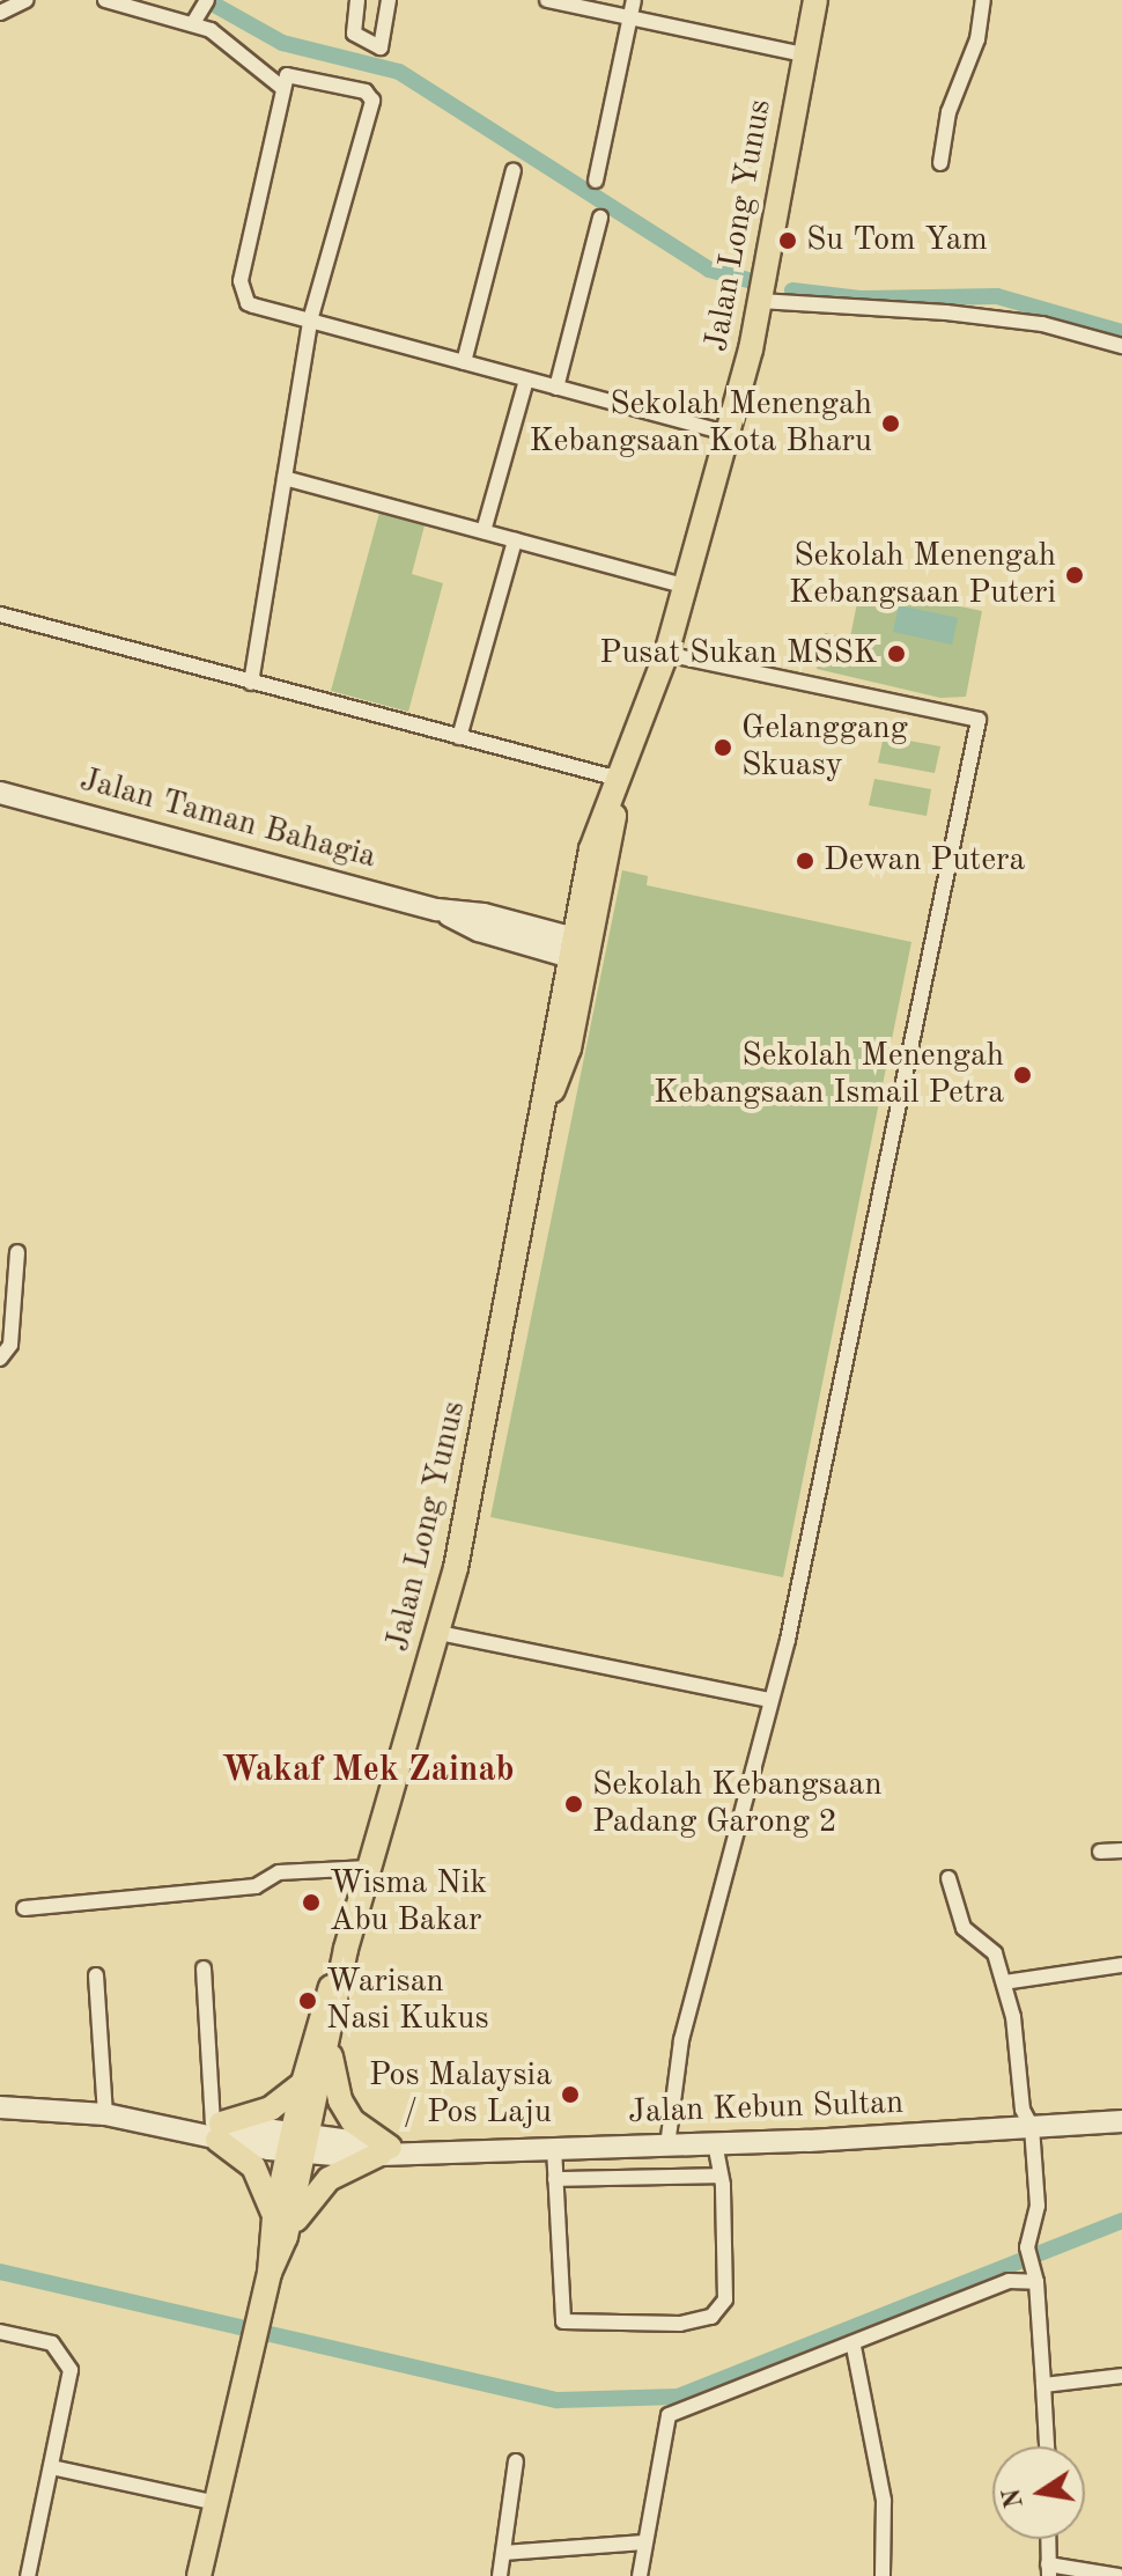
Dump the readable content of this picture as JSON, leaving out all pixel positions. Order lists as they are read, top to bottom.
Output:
{
  "streets": {
    "main road": ["Jalan Long Yunus", "Jalan Taman Bahagia", "Jalan Kebun Sultan"]
  },
  "crossings": [
    ["Jalan Long Yunus", "Jalan Taman Bahagia"],
    ["Jalan Long Yunus", "Jalan Kebun Sultan"]
  ],
  "districts": ["Wakaf Mek Zainab"],
  "places": [
    "Su Tom Yam",
    "Sekolah Menengah Kebangsaan Kota Bharu",
    "Sekolah Menengah Kebangsaan Puteri",
    "Pusat Sukan MSSK",
    "Gelanggang Skuasy",
    "Dewan Putera",
    "Sekolah Menengah Kebangsaan Ismail Petra",
    "Sekolah Kebangsaan Padang Garong 2",
    "Wisma Nik Abu Bakar",
    "Warisan Nasi Kukus",
    "Pos Malaysia / Pos Laju"
  ],
  "north": "left"
}
